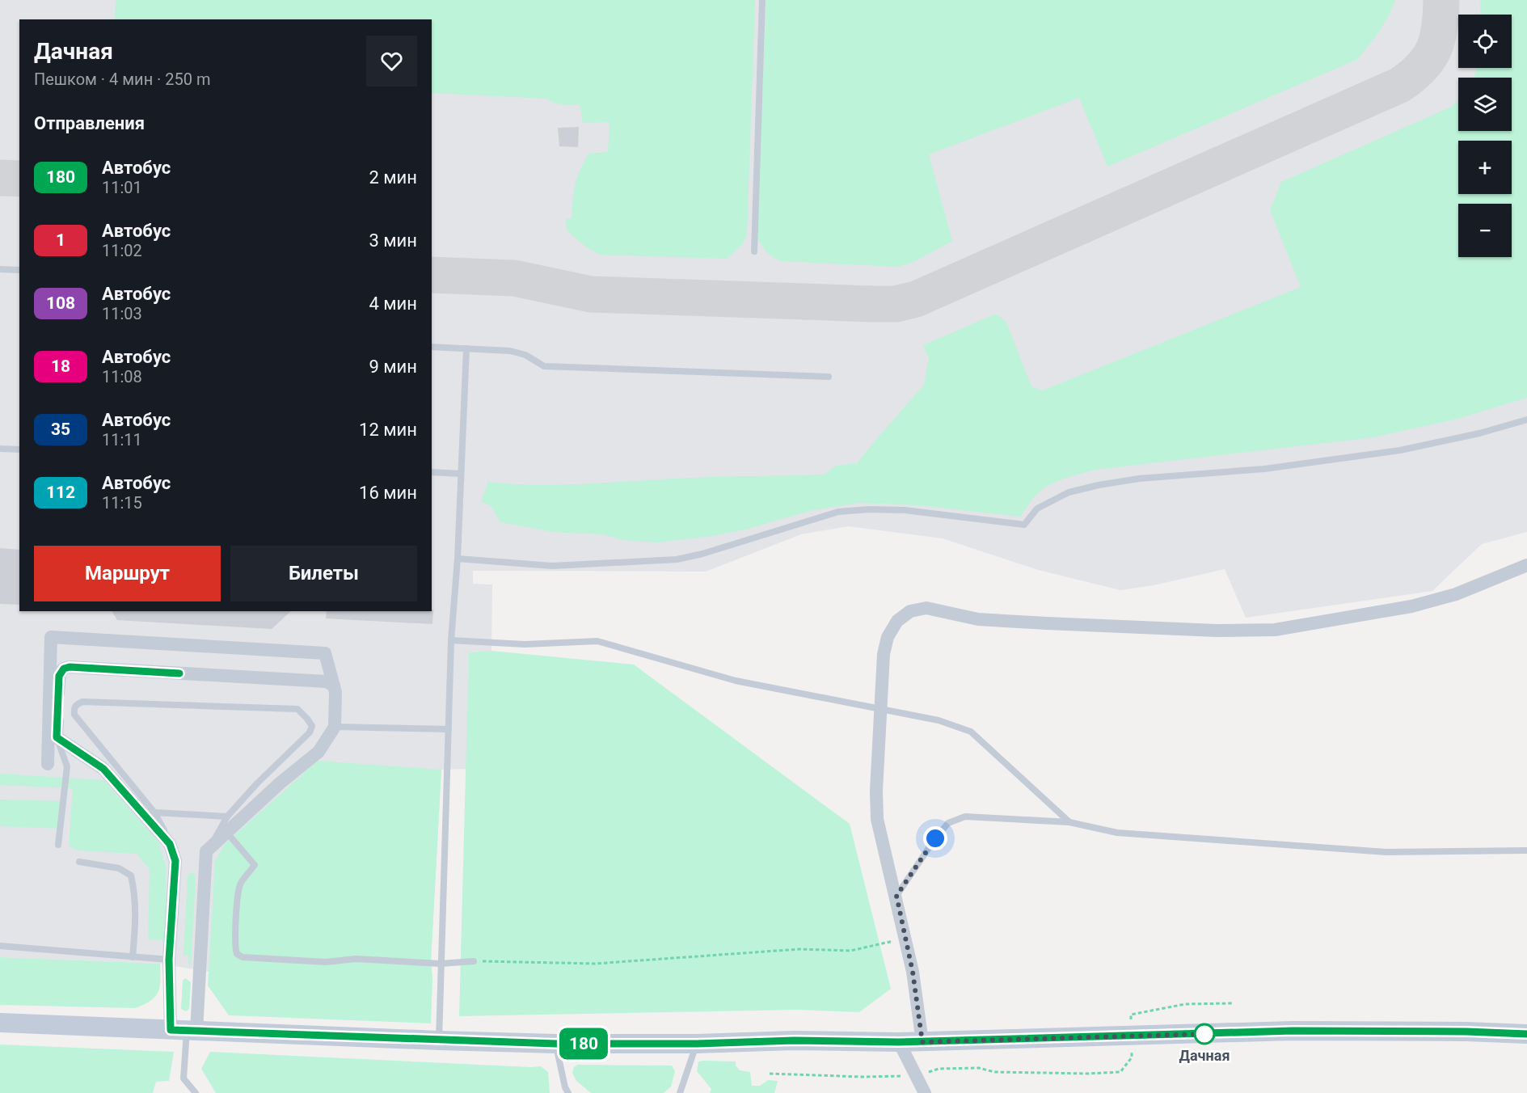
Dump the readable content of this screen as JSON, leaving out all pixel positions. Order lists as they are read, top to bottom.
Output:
{
  "places": ["Дачная"],
  "lines": ["bus line 180"],
  "page": {
    "on_map": "180",
    "map_buttons": ["+", "−"],
    "heading": [
      ["Дачная", "Пешком · 4 мин · 250 m"],
      "Отправления"
    ],
    "list": [
      {
        "mark": "180",
        "name": "Автобус",
        "note": "11:01",
        "value": "2 мин"
      },
      {
        "mark": "1",
        "name": "Автобус",
        "note": "11:02",
        "value": "3 мин"
      },
      {
        "mark": "108",
        "name": "Автобус",
        "note": "11:03",
        "value": "4 мин"
      },
      {
        "mark": "18",
        "name": "Автобус",
        "note": "11:08",
        "value": "9 мин"
      },
      {
        "mark": "35",
        "name": "Автобус",
        "note": "11:11",
        "value": "12 мин"
      },
      {
        "mark": "112",
        "name": "Автобус",
        "note": "11:15",
        "value": "16 мин"
      }
    ],
    "buttons": ["Маршрут", "Билеты"]
  }
}
